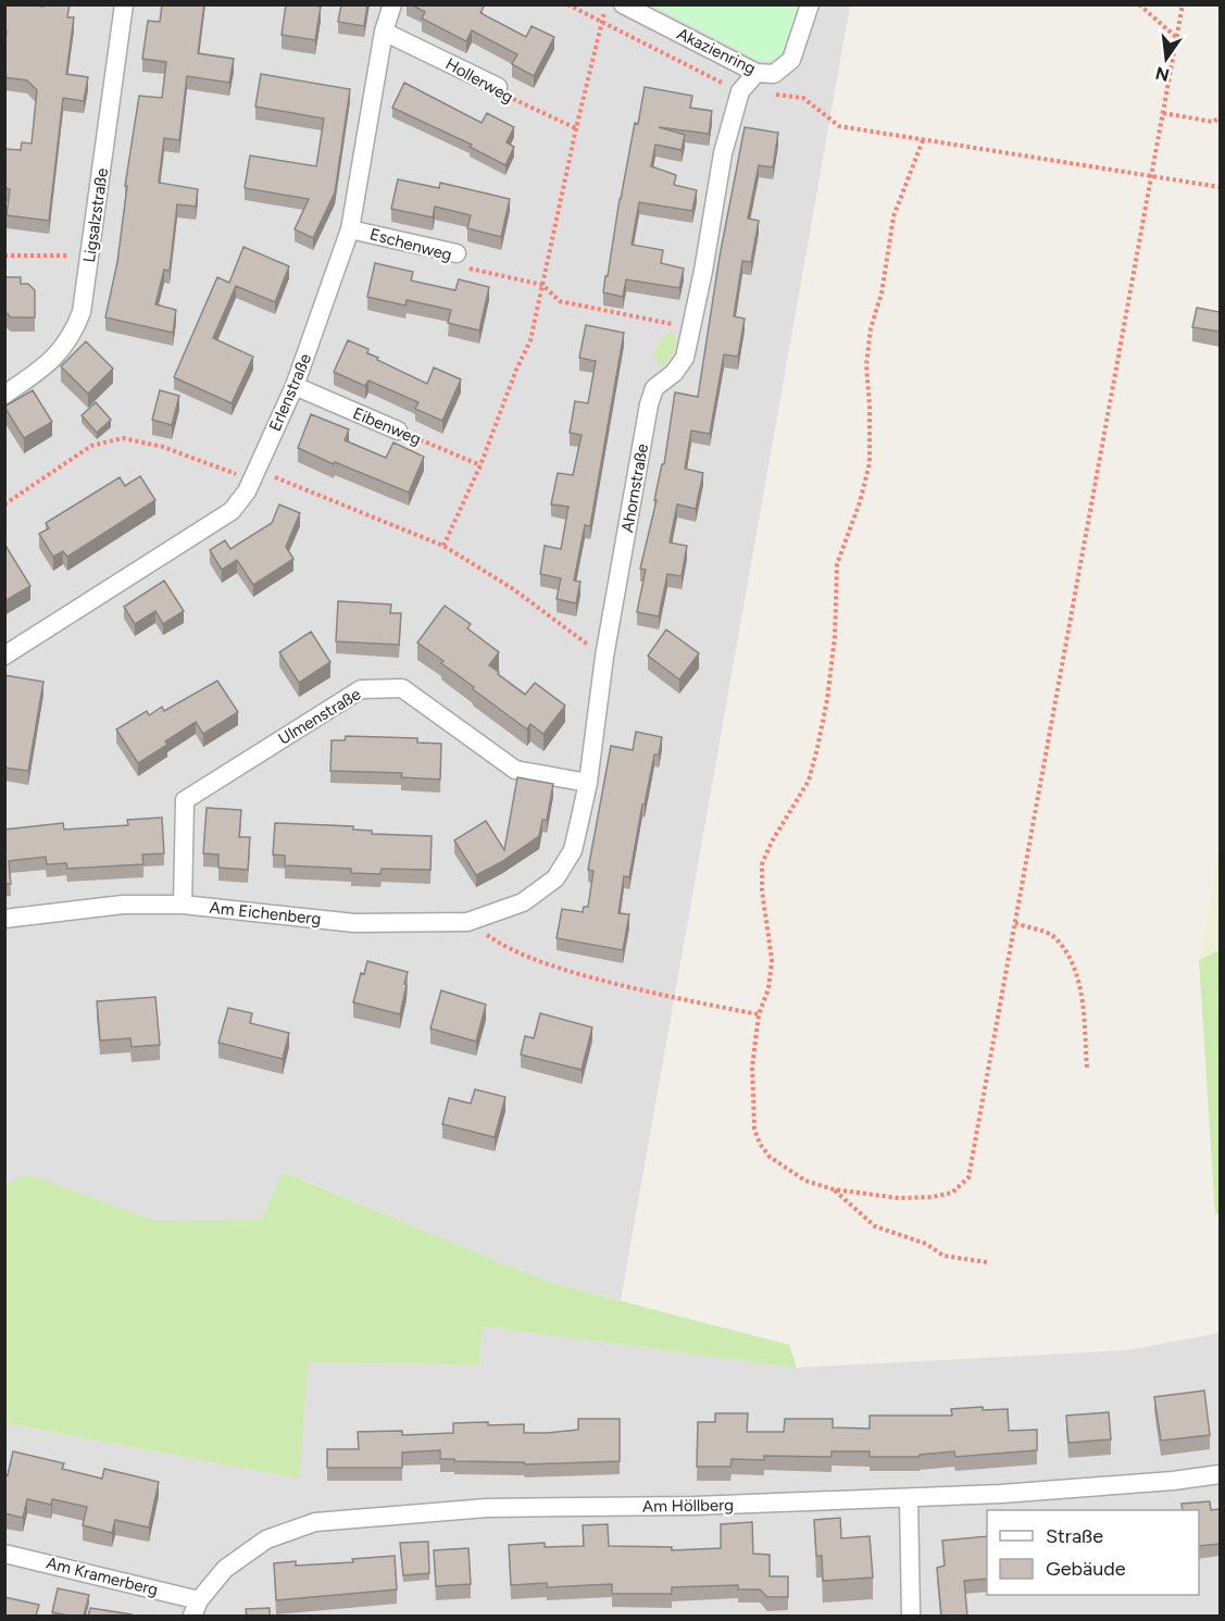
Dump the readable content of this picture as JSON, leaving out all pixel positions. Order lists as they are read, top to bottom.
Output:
{
  "streets": {
    "street": [
      "Akazienring",
      "Hollerweg",
      "Ligsalzstraße",
      "Eschenweg",
      "Erlenstraße",
      "Eibenweg",
      "Ahornstraße",
      "Ulmenstraße",
      "Am Eichenberg",
      "Am Höllberg",
      "Am Kramerberg"
    ]
  },
  "crossings": [
    ["Akazienring", "Ahornstraße"],
    ["Hollerweg", "Erlenstraße"],
    ["Eschenweg", "Erlenstraße"],
    ["Erlenstraße", "Eibenweg"],
    ["Ahornstraße", "Ulmenstraße"],
    ["Ahornstraße", "Am Eichenberg"],
    ["Ulmenstraße", "Am Eichenberg"],
    ["Am Höllberg", "Am Kramerberg"]
  ],
  "legend": ["Straße", "Gebäude"],
  "north": "bottom"
}
